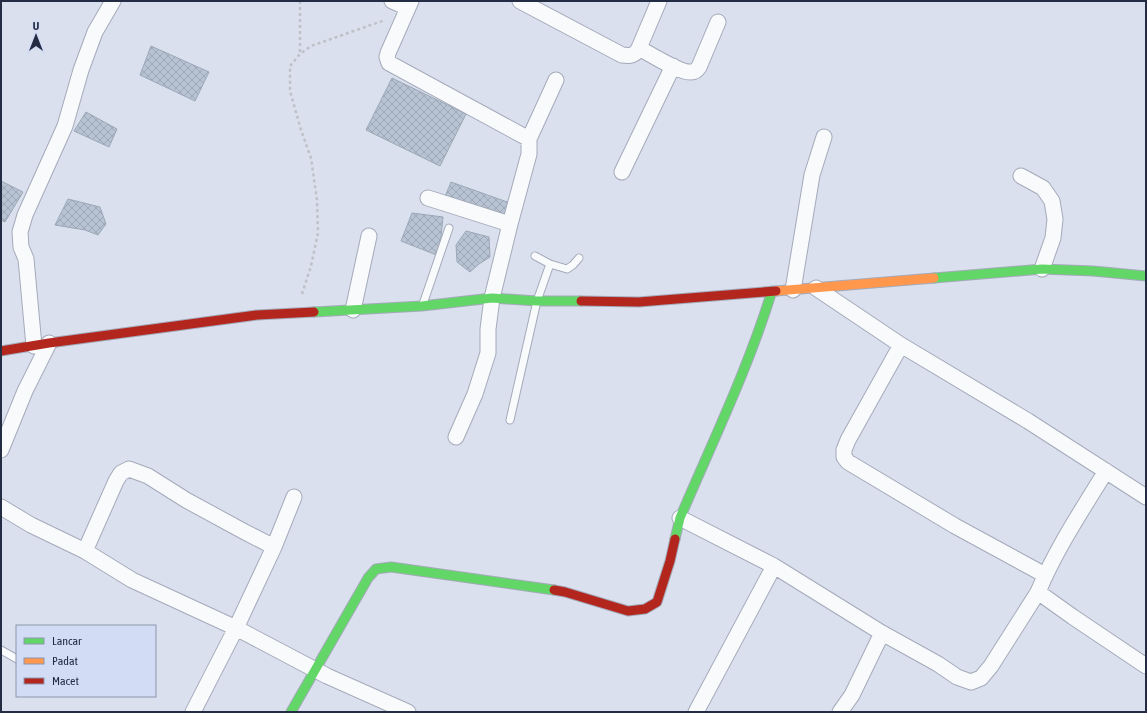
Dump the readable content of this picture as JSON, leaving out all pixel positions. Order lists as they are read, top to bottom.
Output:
{
  "legend": ["Lancar", "Padat", "Macet"],
  "north": "top"
}
